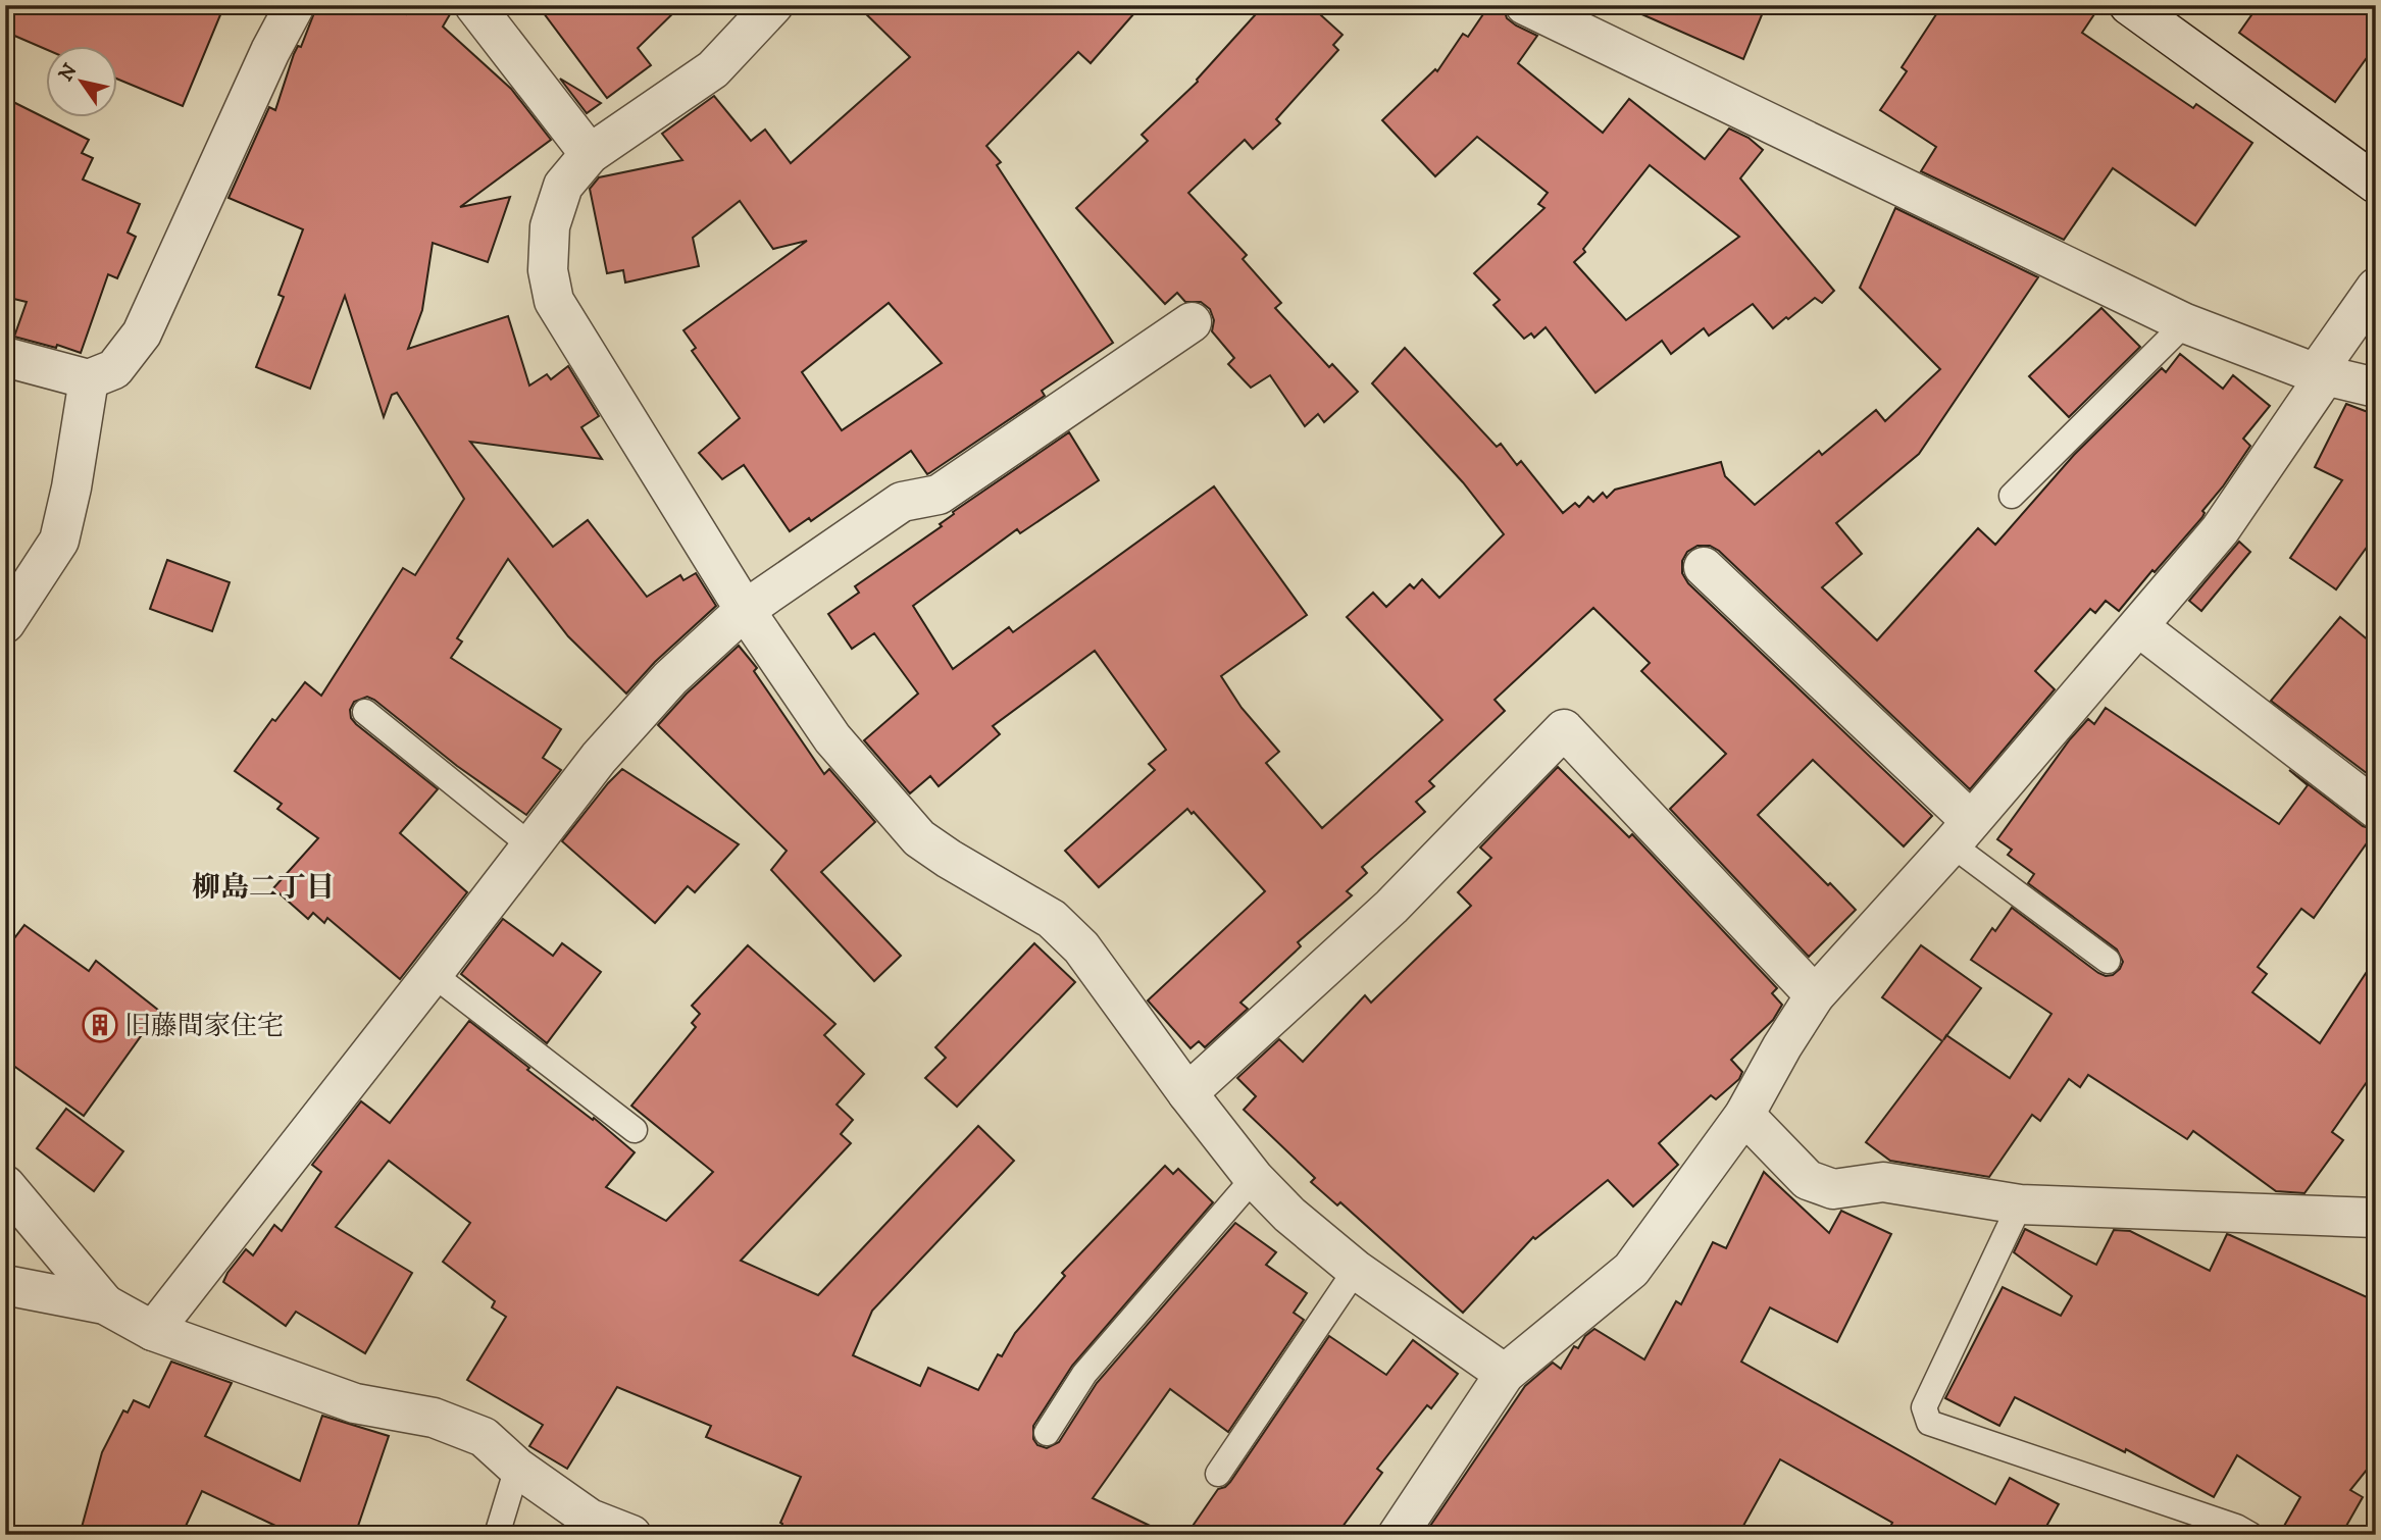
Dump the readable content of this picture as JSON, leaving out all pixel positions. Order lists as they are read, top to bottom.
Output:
{
  "districts": ["柳島二丁目"],
  "places": {
    "building": ["旧藤間家住宅"]
  },
  "north": "top left"
}
